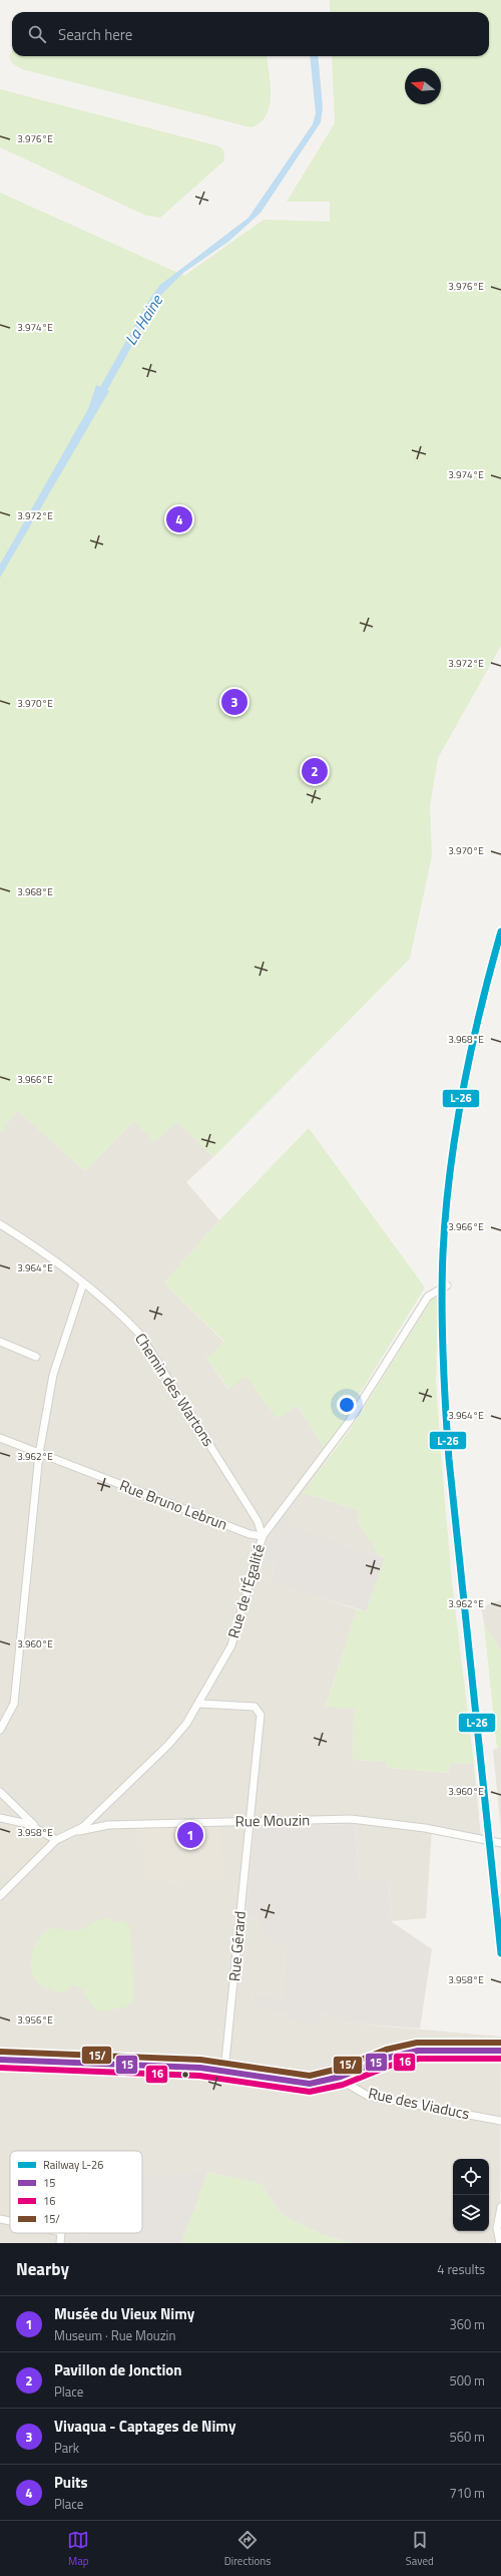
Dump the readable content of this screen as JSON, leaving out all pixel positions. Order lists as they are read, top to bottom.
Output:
{
  "streets": {
    "main road": ["Rue des Viaducs"],
    "street": [
      "Chemin des Wartons",
      "Rue Bruno Lebrun",
      "Rue de l'Égalité",
      "Rue Mouzin",
      "Rue Gérard"
    ]
  },
  "crossings": [
    ["Chemin des Wartons", "Rue Bruno Lebrun"],
    ["Chemin des Wartons", "Rue de l'Égalité"],
    ["Rue Bruno Lebrun", "Rue de l'Égalité"],
    ["Rue de l'Égalité", "Rue Mouzin"],
    ["Rue de l'Égalité", "Rue Gérard"],
    ["Rue Mouzin", "Rue Gérard"],
    ["Rue Gérard", "Rue des Viaducs"]
  ],
  "water": ["La Haine"],
  "lines": [
    "rail line L-26",
    "transit line 15/",
    "transit line 15",
    "transit line 16"
  ],
  "legend": [
    "Railway L-26",
    "15",
    "16",
    "15/"
  ],
  "north": "left",
  "page": {
    "search": "Search here",
    "pins": [
      "4",
      "3",
      "2",
      "1"
    ],
    "heading": ["Nearby", "4 results"],
    "list": [
      {
        "mark": "1",
        "name": "Musée du Vieux Nimy",
        "note": "Museum · Rue Mouzin",
        "value": "360 m"
      },
      {
        "mark": "2",
        "name": "Pavillon de Jonction",
        "note": "Place",
        "value": "500 m"
      },
      {
        "mark": "3",
        "name": "Vivaqua - Captages de Nimy",
        "note": "Park",
        "value": "560 m"
      },
      {
        "mark": "4",
        "name": "Puits",
        "note": "Place",
        "value": "710 m"
      }
    ],
    "nav": ["Map", "Directions", "Saved"]
  },
  "coordinates": [
    "3.976°E",
    "3.974°E",
    "3.972°E",
    "3.970°E",
    "3.968°E",
    "3.966°E",
    "3.964°E",
    "3.962°E",
    "3.960°E",
    "3.958°E",
    "3.956°E"
  ]
}
